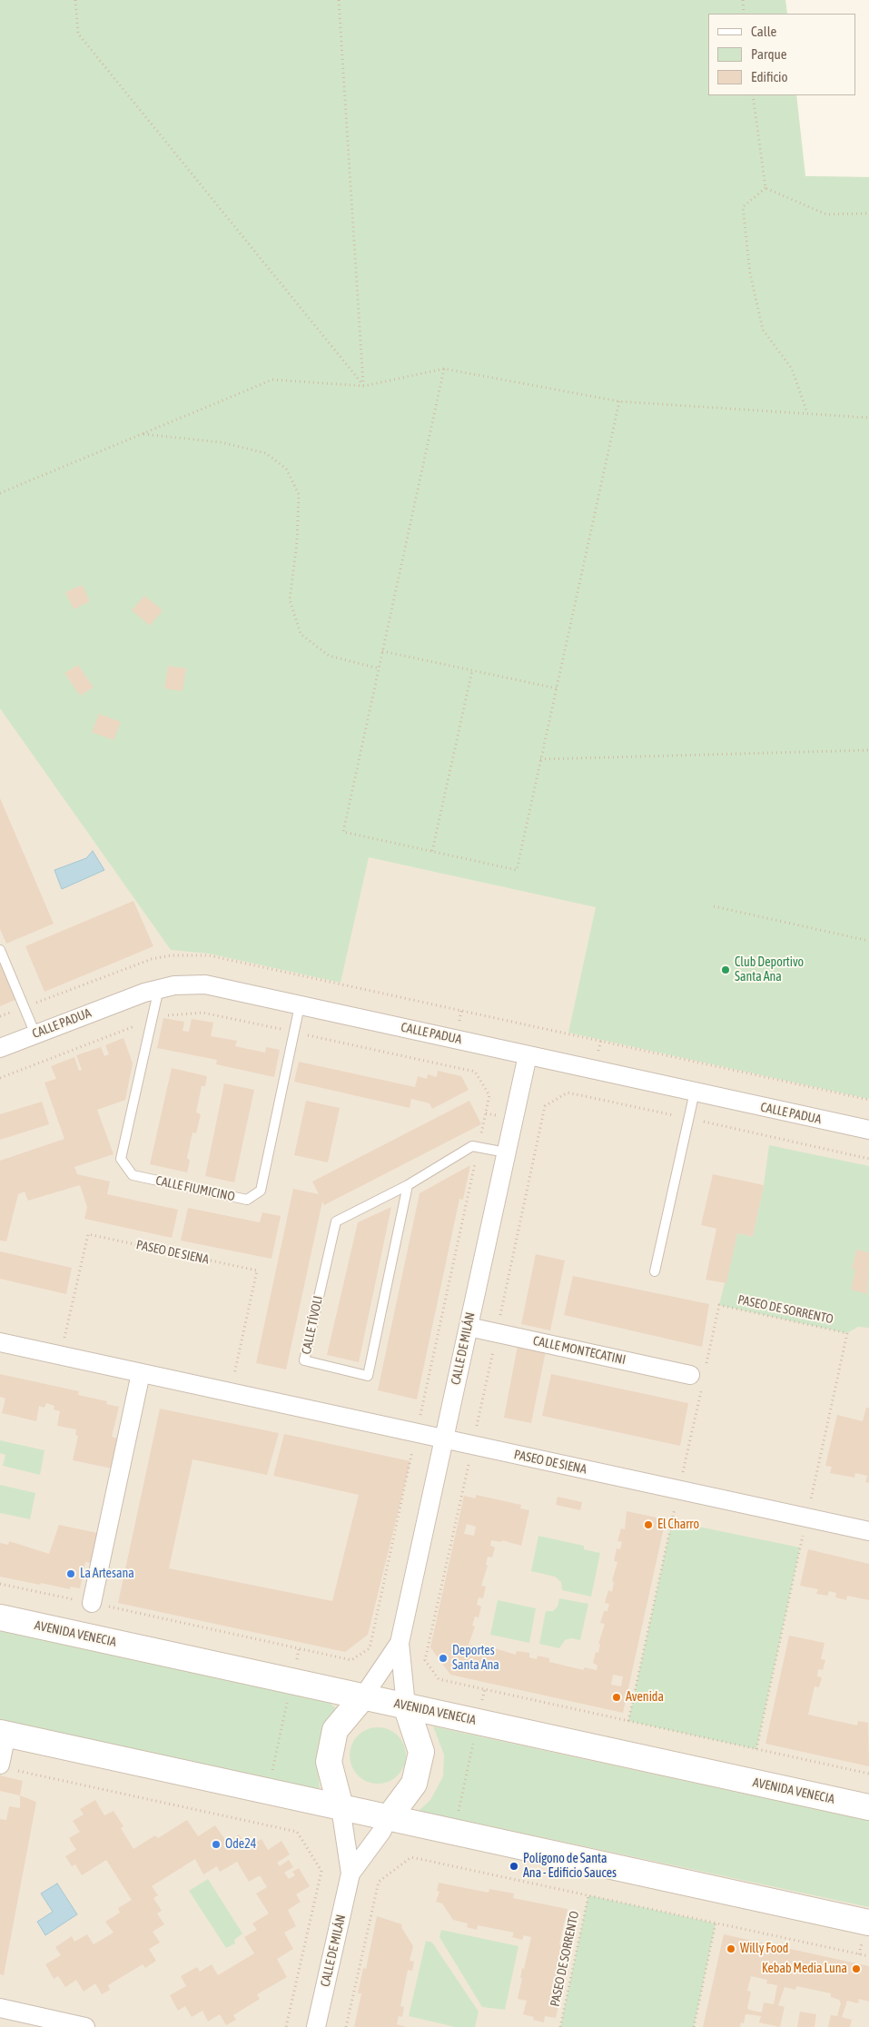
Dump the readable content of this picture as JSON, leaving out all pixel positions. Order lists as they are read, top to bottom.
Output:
{
  "streets": {
    "street": [
      "CALLE PADUA",
      "PASEO DE SIENA",
      "CALLE DE MILÁN",
      "CALLE MONTECATINI",
      "AVENIDA VENECIA"
    ],
    "lane": ["CALLE FIUMICINO", "CALLE TÍVOLI"],
    "path": ["PASEO DE SORRENTO"]
  },
  "crossings": [
    ["CALLE PADUA", "CALLE FIUMICINO"],
    ["CALLE PADUA", "CALLE DE MILÁN"],
    ["PASEO DE SIENA", "PASEO DE SORRENTO"],
    ["PASEO DE SIENA", "CALLE DE MILÁN"],
    ["CALLE DE MILÁN", "CALLE MONTECATINI"],
    ["CALLE DE MILÁN", "AVENIDA VENECIA"]
  ],
  "places": [
    "Club Deportivo Santa Ana",
    "El Charro",
    "La Artesana",
    "Deportes Santa Ana",
    "Avenida",
    "Ode24",
    "Polígono de Santa Ana - Edificio Sauces",
    "Willy Food",
    "Kebab Media Luna"
  ],
  "legend": ["Calle", "Parque", "Edificio"]
}
